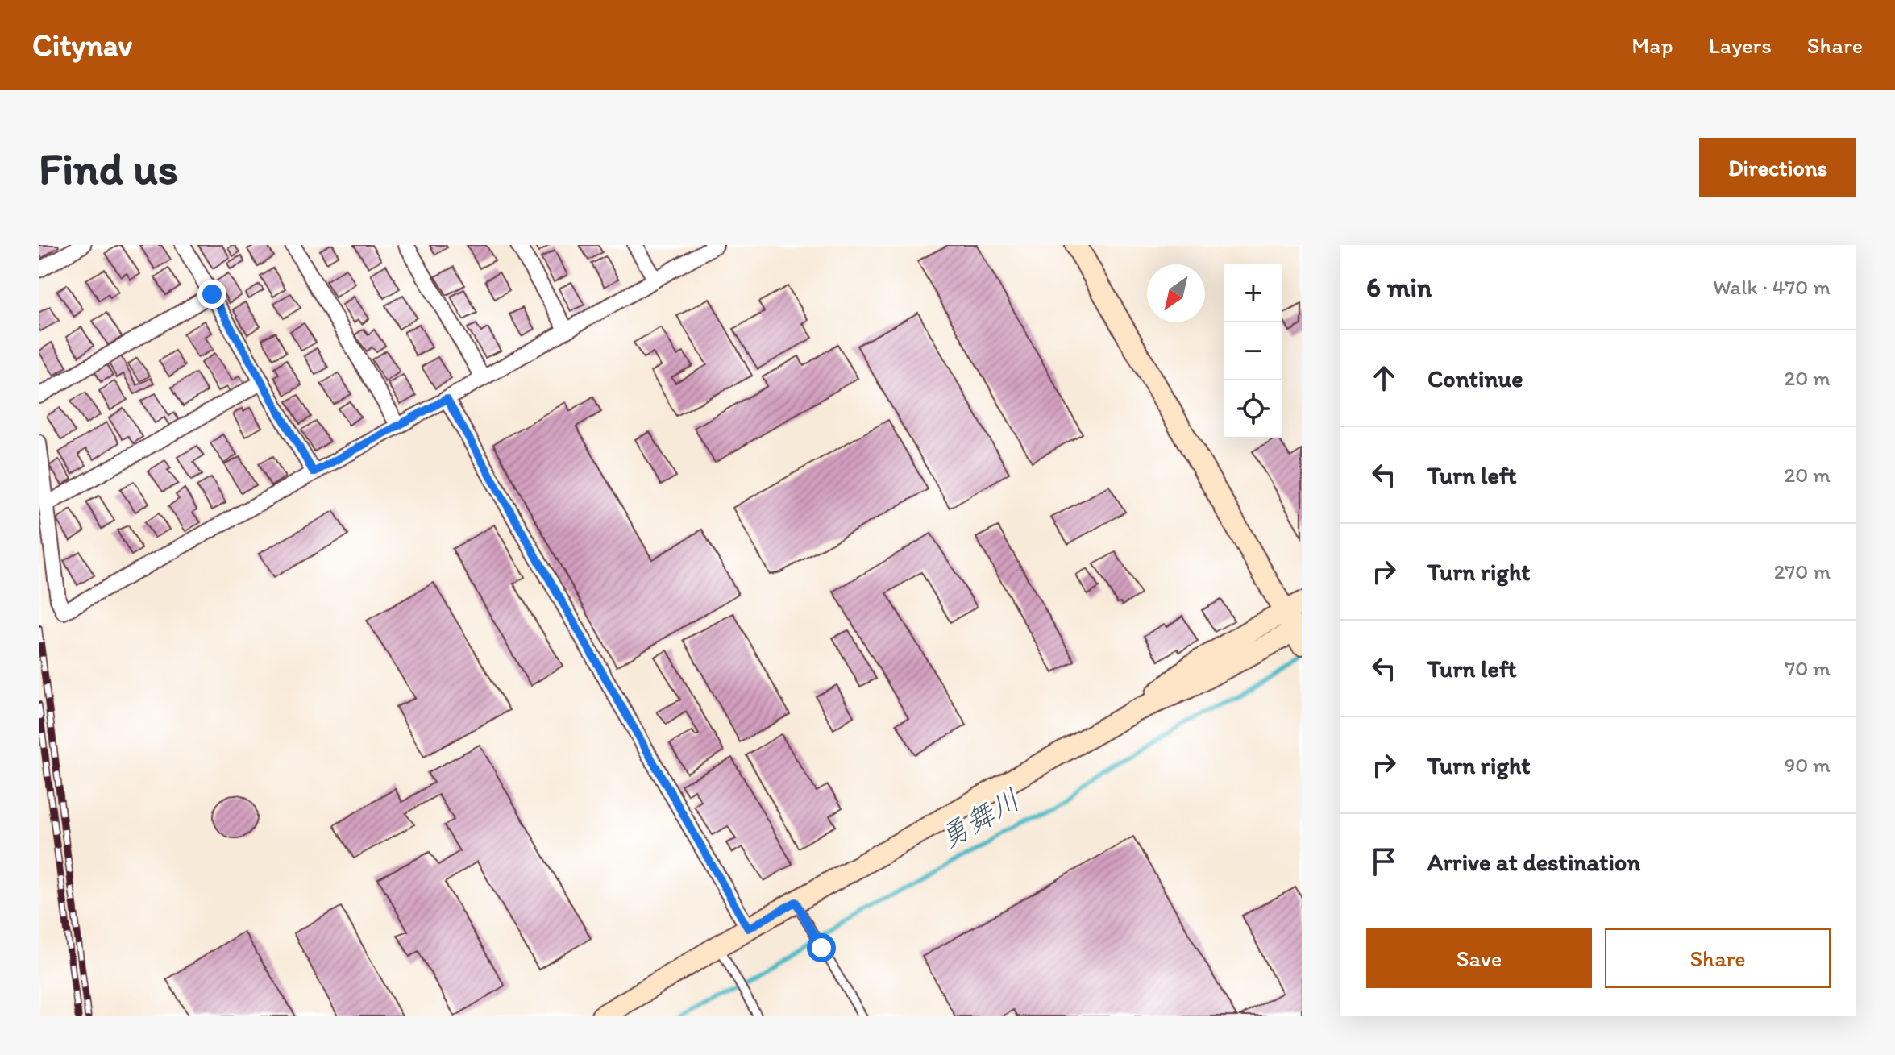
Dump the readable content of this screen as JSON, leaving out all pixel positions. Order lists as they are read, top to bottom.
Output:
{
  "water": ["勇舞川"],
  "north": "bottom left",
  "page": {
    "header": "Citynav",
    "nav": ["Map", "Layers", "Share"],
    "buttons": [
      "Directions",
      ["Save", "Share"]
    ],
    "title": "Find us",
    "heading": ["6 min", "Walk · 470 m"],
    "map_buttons": ["+", "−"],
    "list": [
      ["Continue", "20 m"],
      ["Turn left", "20 m"],
      ["Turn right", "270 m"],
      ["Turn left", "70 m"],
      ["Turn right", "90 m"],
      "Arrive at destination"
    ]
  }
}
